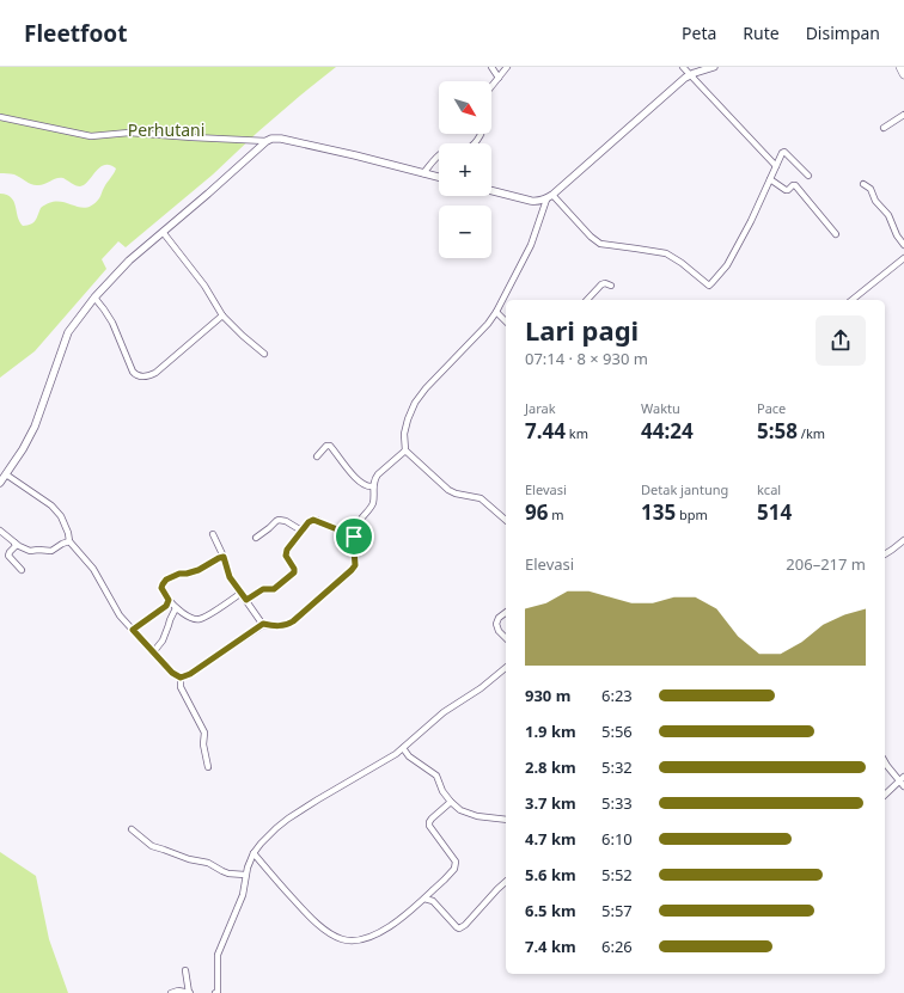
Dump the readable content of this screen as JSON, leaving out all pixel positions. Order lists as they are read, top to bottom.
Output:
{
  "parks": ["Perhutani"],
  "north": "bottom right",
  "page": {
    "header": "Fleetfoot",
    "nav": ["Peta", "Rute", "Disimpan"],
    "map_buttons": ["+", "−"],
    "heading": ["Lari pagi", "07:14 · 8 × 930 m"],
    "stats": [
      ["Jarak", "7.44 km"],
      ["Waktu", "44:24"],
      ["Pace", "5:58 /km"],
      ["Elevasi", "96 m"],
      ["Detak jantung", "135 bpm"],
      ["kcal", "514"]
    ],
    "chart": ["Elevasi", "206–217 m"],
    "list": [
      {
        "name": "930 m",
        "note": "6:23"
      },
      {
        "name": "1.9 km",
        "note": "5:56"
      },
      {
        "name": "2.8 km",
        "note": "5:32"
      },
      {
        "name": "3.7 km",
        "note": "5:33"
      },
      {
        "name": "4.7 km",
        "note": "6:10"
      },
      {
        "name": "5.6 km",
        "note": "5:52"
      },
      {
        "name": "6.5 km",
        "note": "5:57"
      },
      {
        "name": "7.4 km",
        "note": "6:26"
      }
    ]
  }
}
